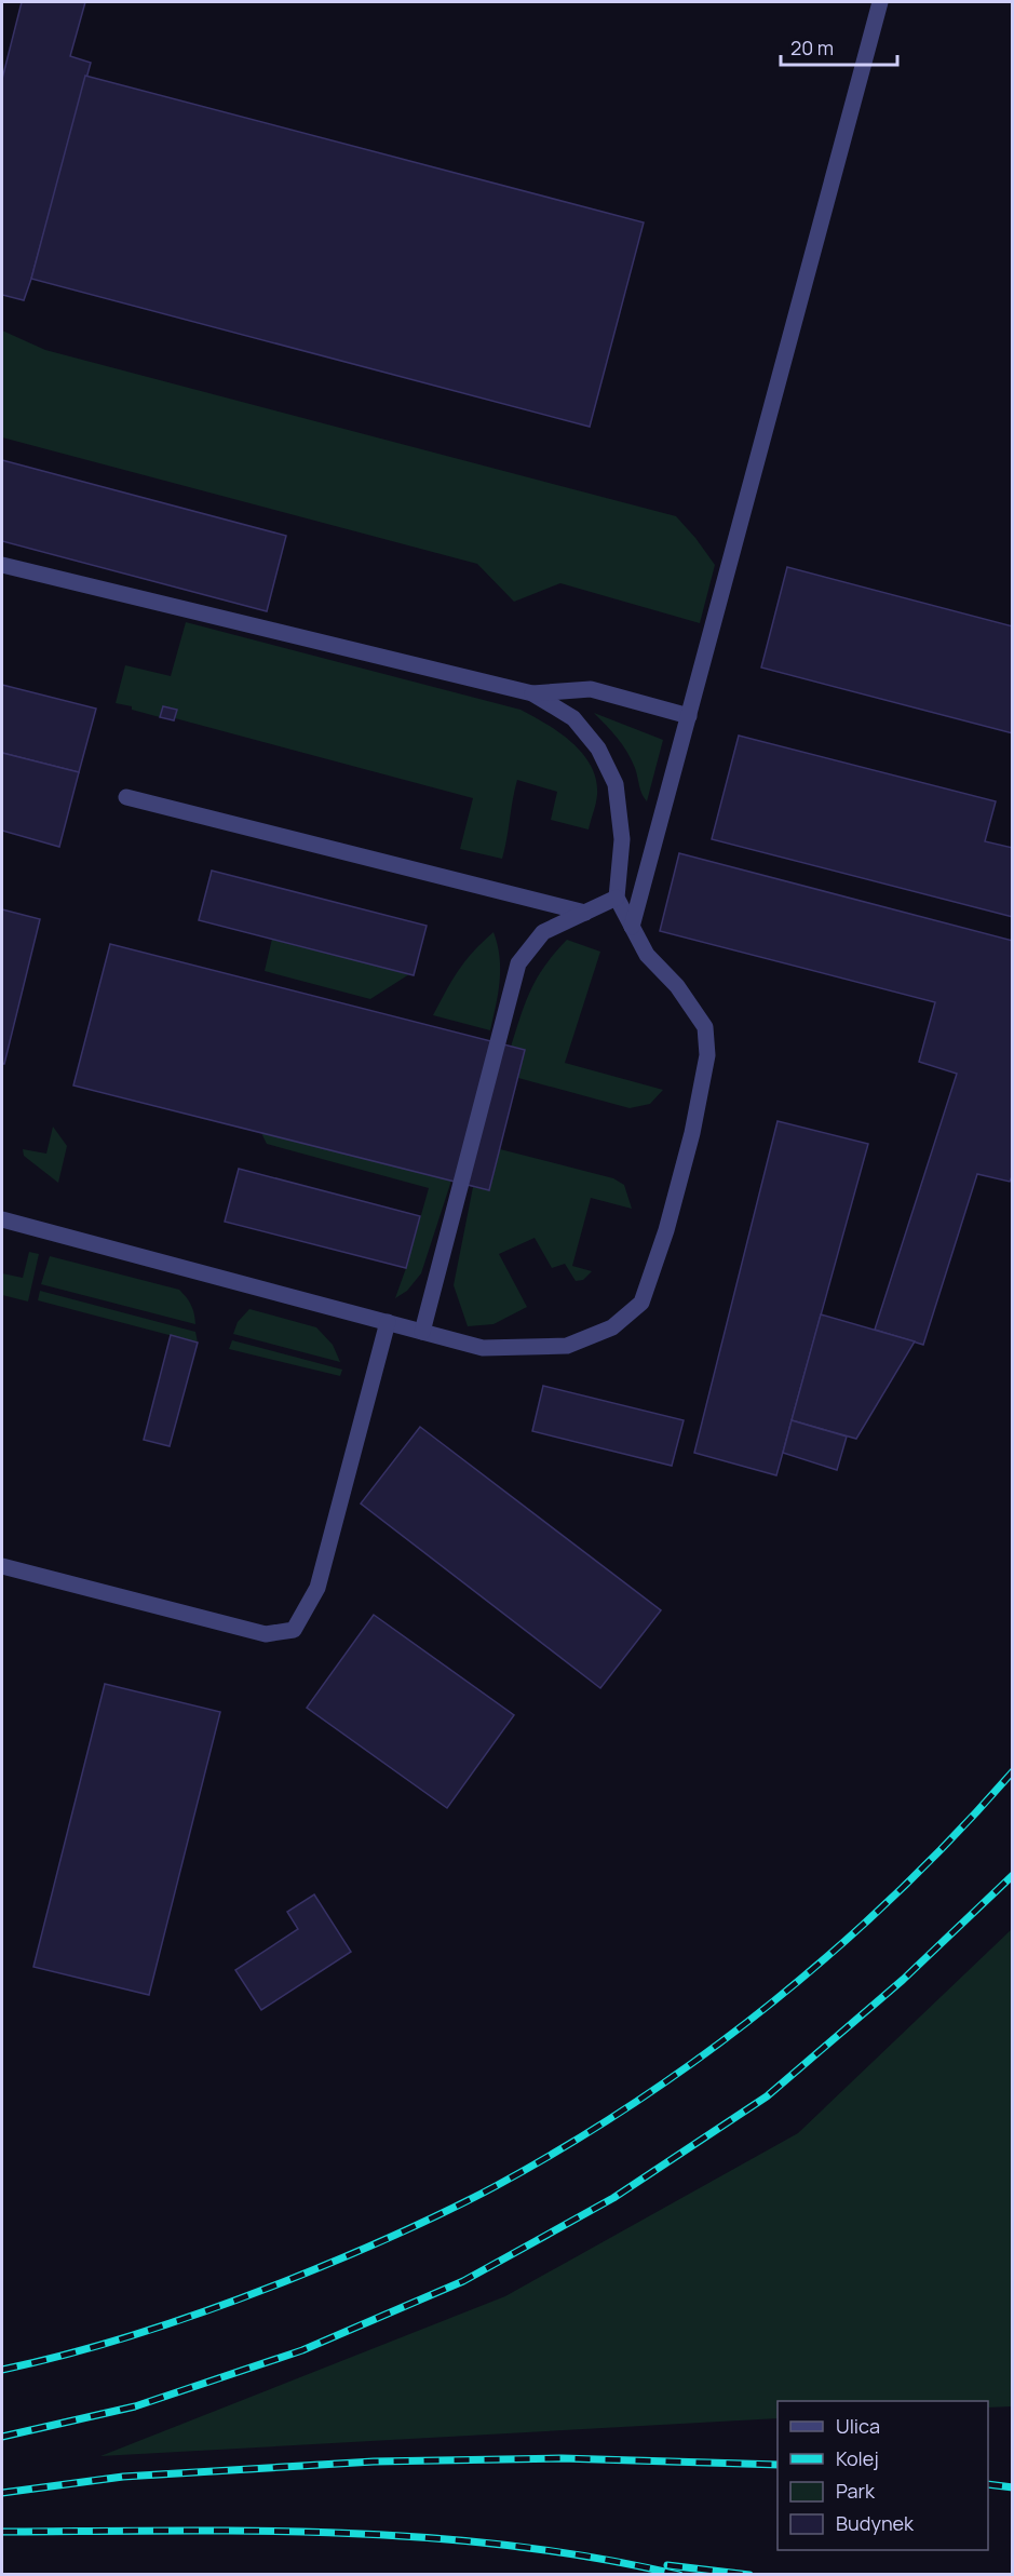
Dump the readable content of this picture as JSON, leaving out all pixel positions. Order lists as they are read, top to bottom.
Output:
{
  "legend": [
    "Ulica",
    "Kolej",
    "Park",
    "Budynek"
  ],
  "scale_bar": "20 m"
}
